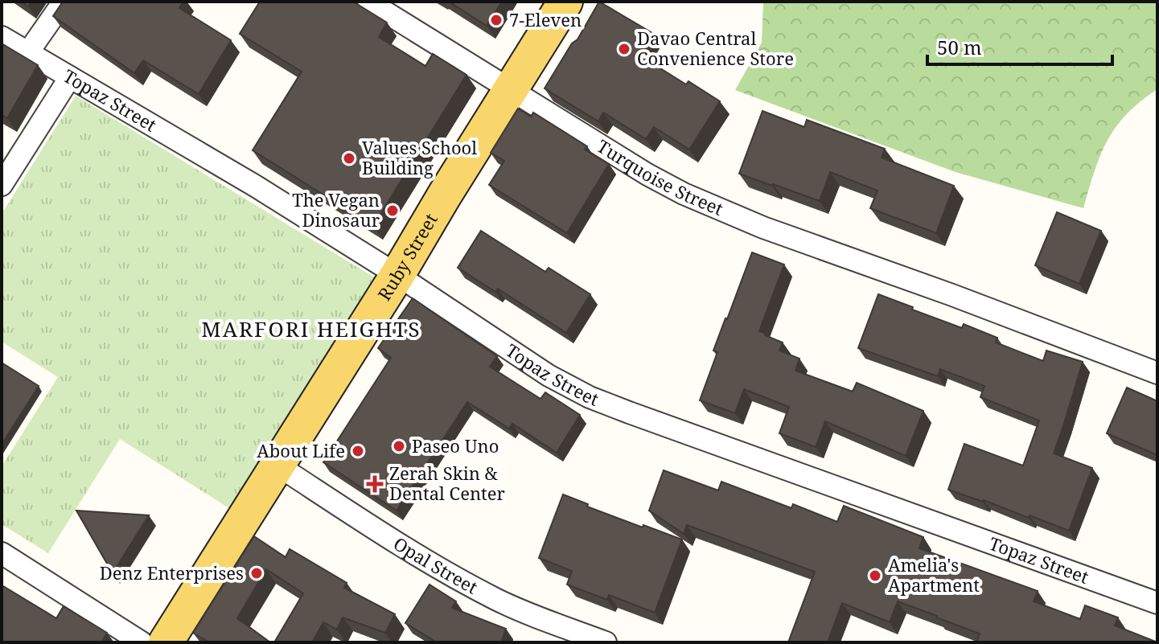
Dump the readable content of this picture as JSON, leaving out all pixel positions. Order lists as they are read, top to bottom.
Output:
{
  "streets": {
    "main road": ["Ruby Street"],
    "street": ["Topaz Street", "Turquoise Street", "Opal Street"]
  },
  "crossings": [
    ["Topaz Street", "Ruby Street"],
    ["Turquoise Street", "Ruby Street"],
    ["Ruby Street", "Opal Street"]
  ],
  "districts": ["MARFORI HEIGHTS"],
  "places": {
    "other": [
      "7-Eleven",
      "Davao Central Convenience Store",
      "Values School Building",
      "The Vegan Dinosaur",
      "Paseo Uno",
      "About Life",
      "Denz Enterprises",
      "Amelia's Apartment"
    ],
    "health": ["Zerah Skin & Dental Center"]
  },
  "scale_bar": "50 m"
}
